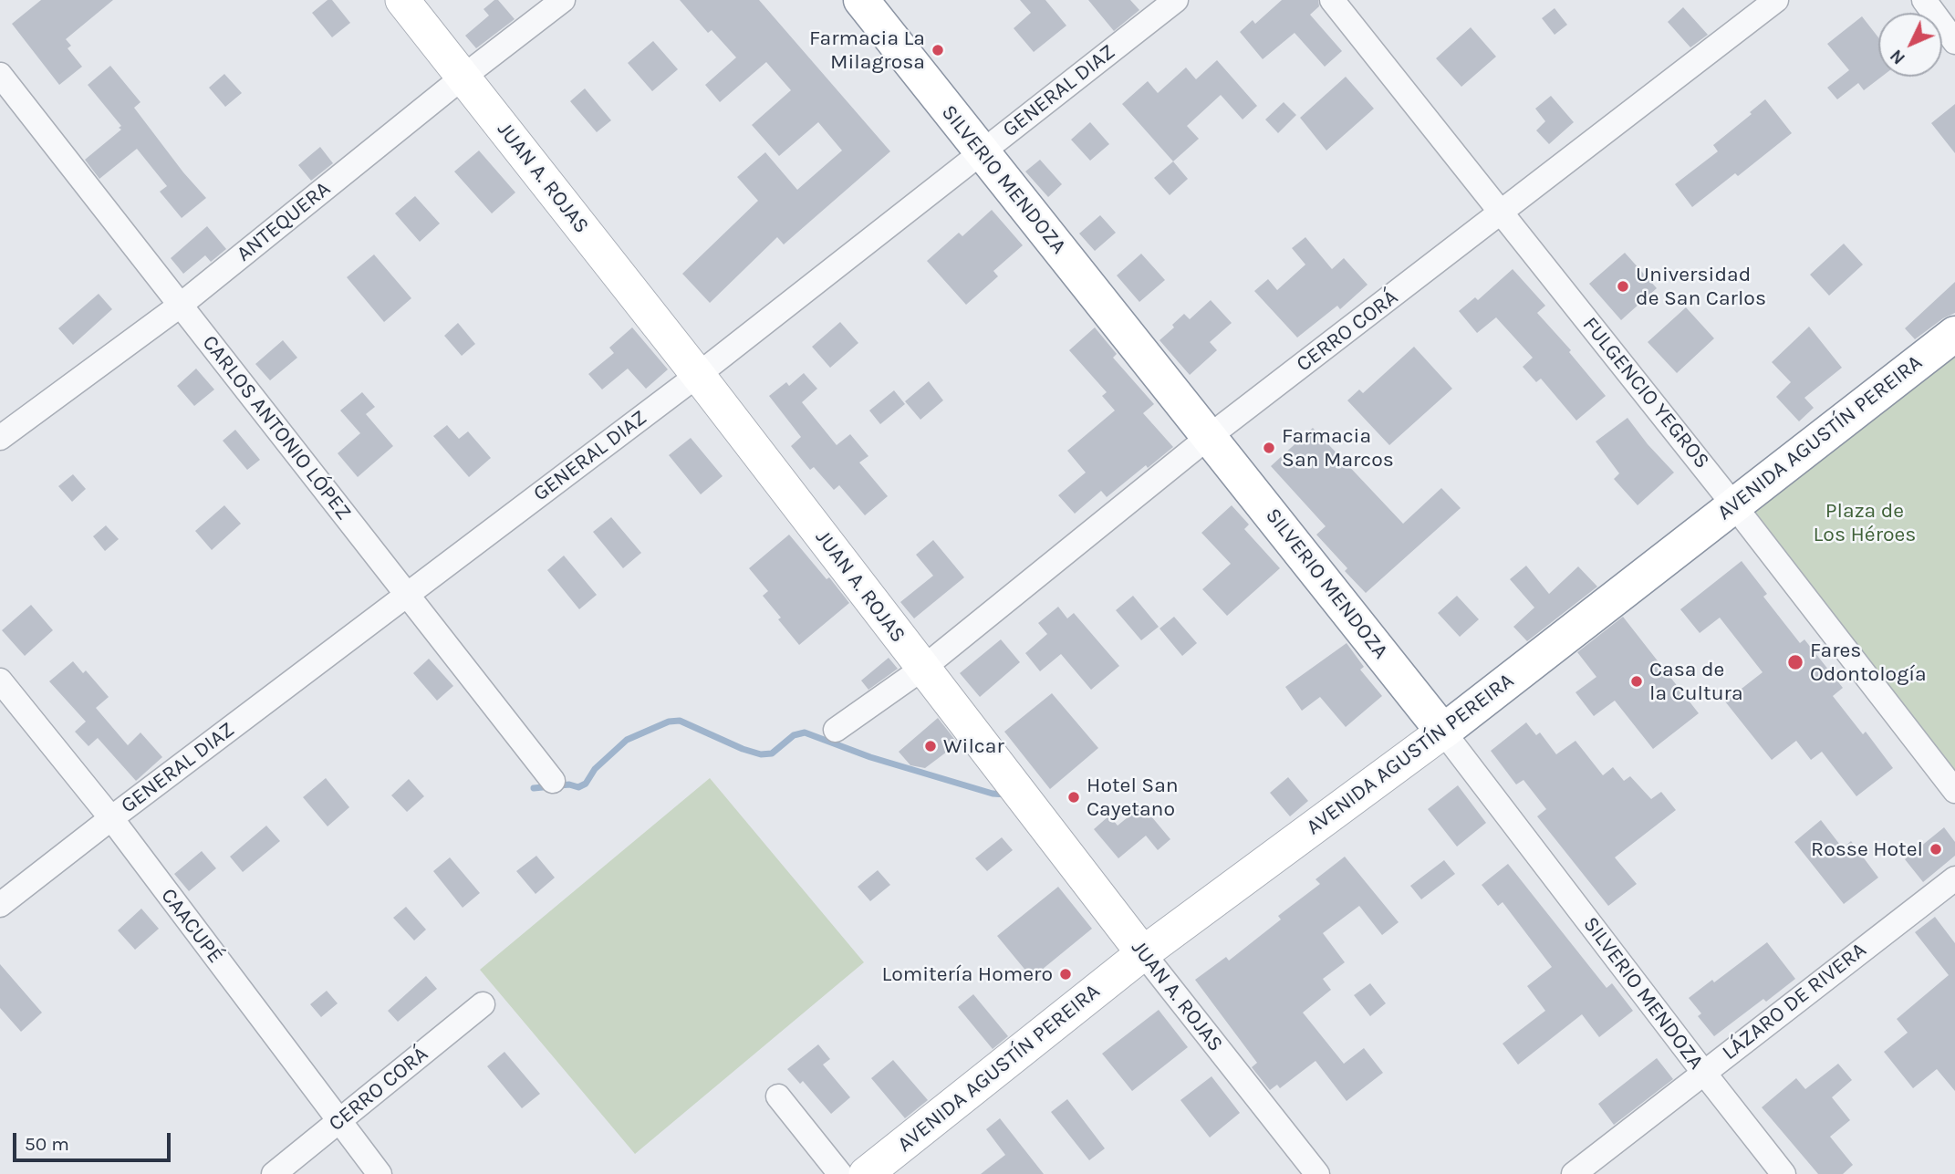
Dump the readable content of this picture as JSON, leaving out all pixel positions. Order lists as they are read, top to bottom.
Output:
{
  "streets": {
    "highway": ["SILVERIO MENDOZA", "AVENIDA AGUSTÍN PEREIRA"],
    "street": [
      "GENERAL DIAZ",
      "JUAN A. ROJAS",
      "ANTEQUERA",
      "CERRO CORÁ",
      "FULGENCIO YEGROS",
      "CARLOS ANTONIO LÓPEZ",
      "CAACUPÉ",
      "LÁZARO DE RIVERA"
    ]
  },
  "crossings": [
    ["GENERAL DIAZ", "JUAN A. ROJAS"],
    ["GENERAL DIAZ", "SILVERIO MENDOZA"],
    ["GENERAL DIAZ", "CARLOS ANTONIO LÓPEZ"],
    ["GENERAL DIAZ", "CAACUPÉ"],
    ["JUAN A. ROJAS", "ANTEQUERA"],
    ["JUAN A. ROJAS", "CERRO CORÁ"],
    ["JUAN A. ROJAS", "AVENIDA AGUSTÍN PEREIRA"],
    ["SILVERIO MENDOZA", "CERRO CORÁ"],
    ["SILVERIO MENDOZA", "AVENIDA AGUSTÍN PEREIRA"],
    ["SILVERIO MENDOZA", "LÁZARO DE RIVERA"],
    ["ANTEQUERA", "CARLOS ANTONIO LÓPEZ"],
    ["CERRO CORÁ", "FULGENCIO YEGROS"],
    ["CERRO CORÁ", "CAACUPÉ"],
    ["FULGENCIO YEGROS", "AVENIDA AGUSTÍN PEREIRA"]
  ],
  "parks": ["Plaza de Los Héroes"],
  "places": [
    "Farmacia La Milagrosa",
    "Universidad de San Carlos",
    "Farmacia San Marcos",
    "Fares Odontología",
    "Casa de la Cultura",
    "Wilcar",
    "Hotel San Cayetano",
    "Rosse Hotel",
    "Lomitería Homero"
  ],
  "scale_bar": "50 m",
  "north": "bottom left"
}
